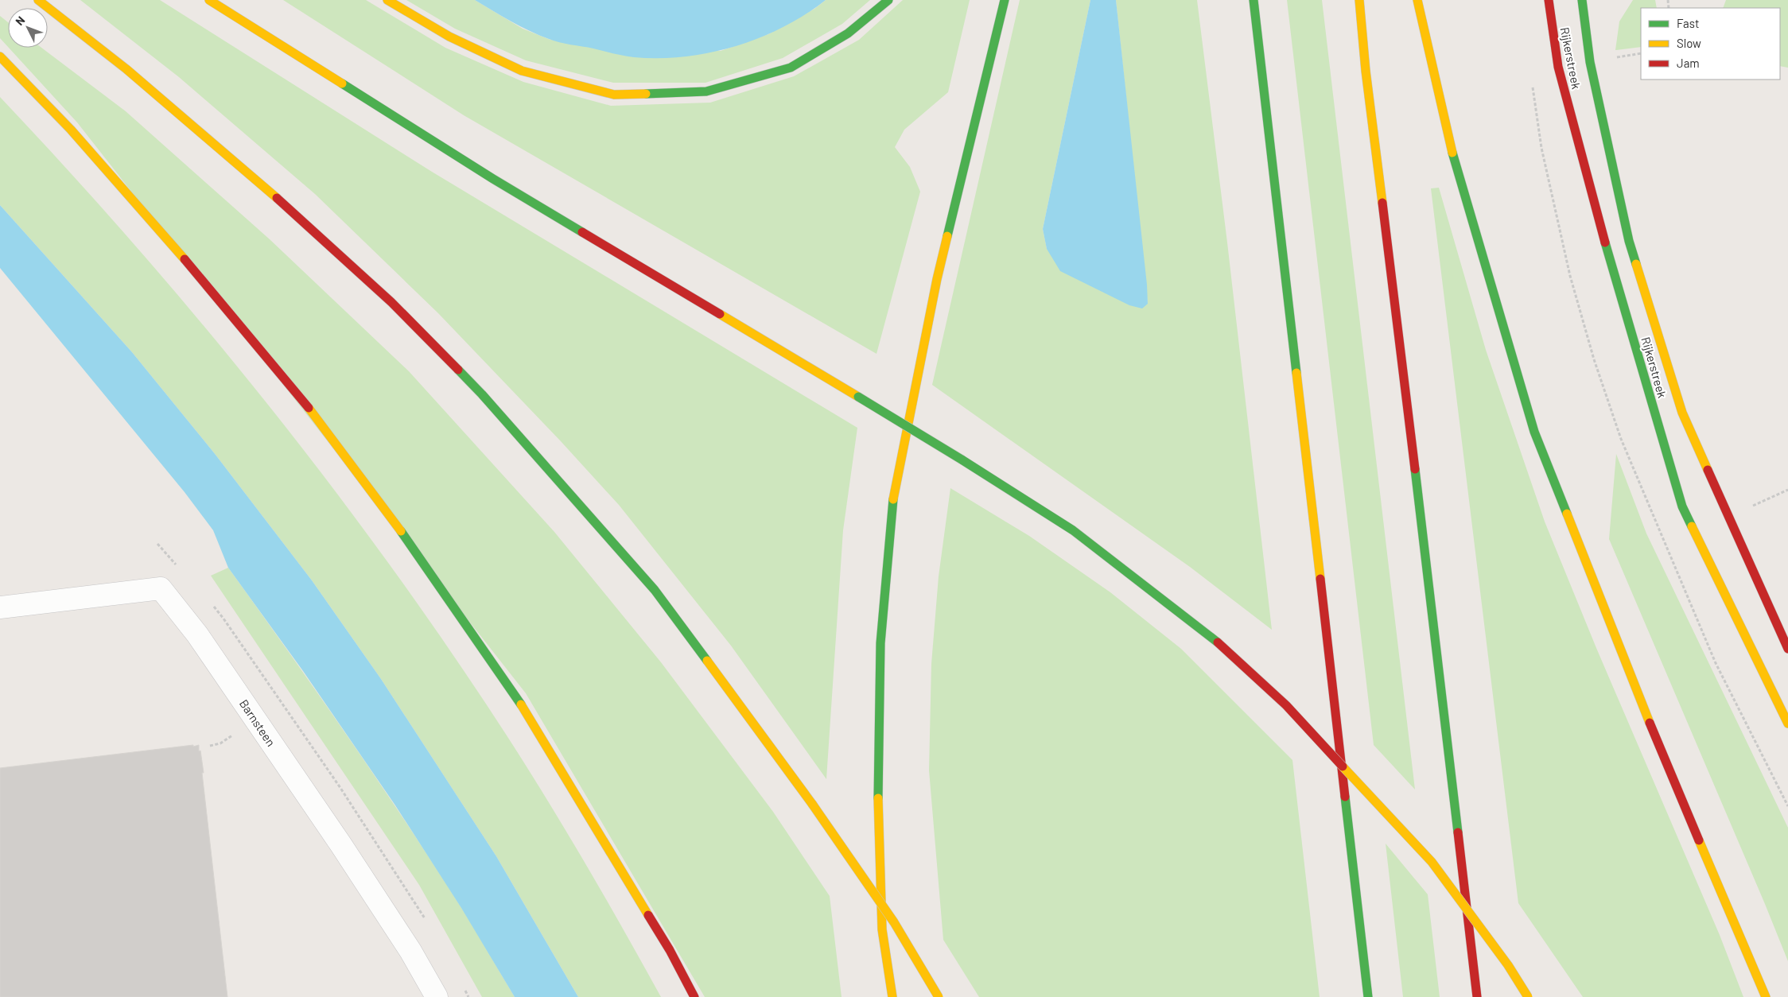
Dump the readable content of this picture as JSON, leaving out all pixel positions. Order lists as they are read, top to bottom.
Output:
{
  "streets": {
    "main road": ["Rijkerstreek"],
    "street": ["Barnsteen"]
  },
  "legend": ["Fast", "Slow", "Jam"],
  "north": "top left"
}
